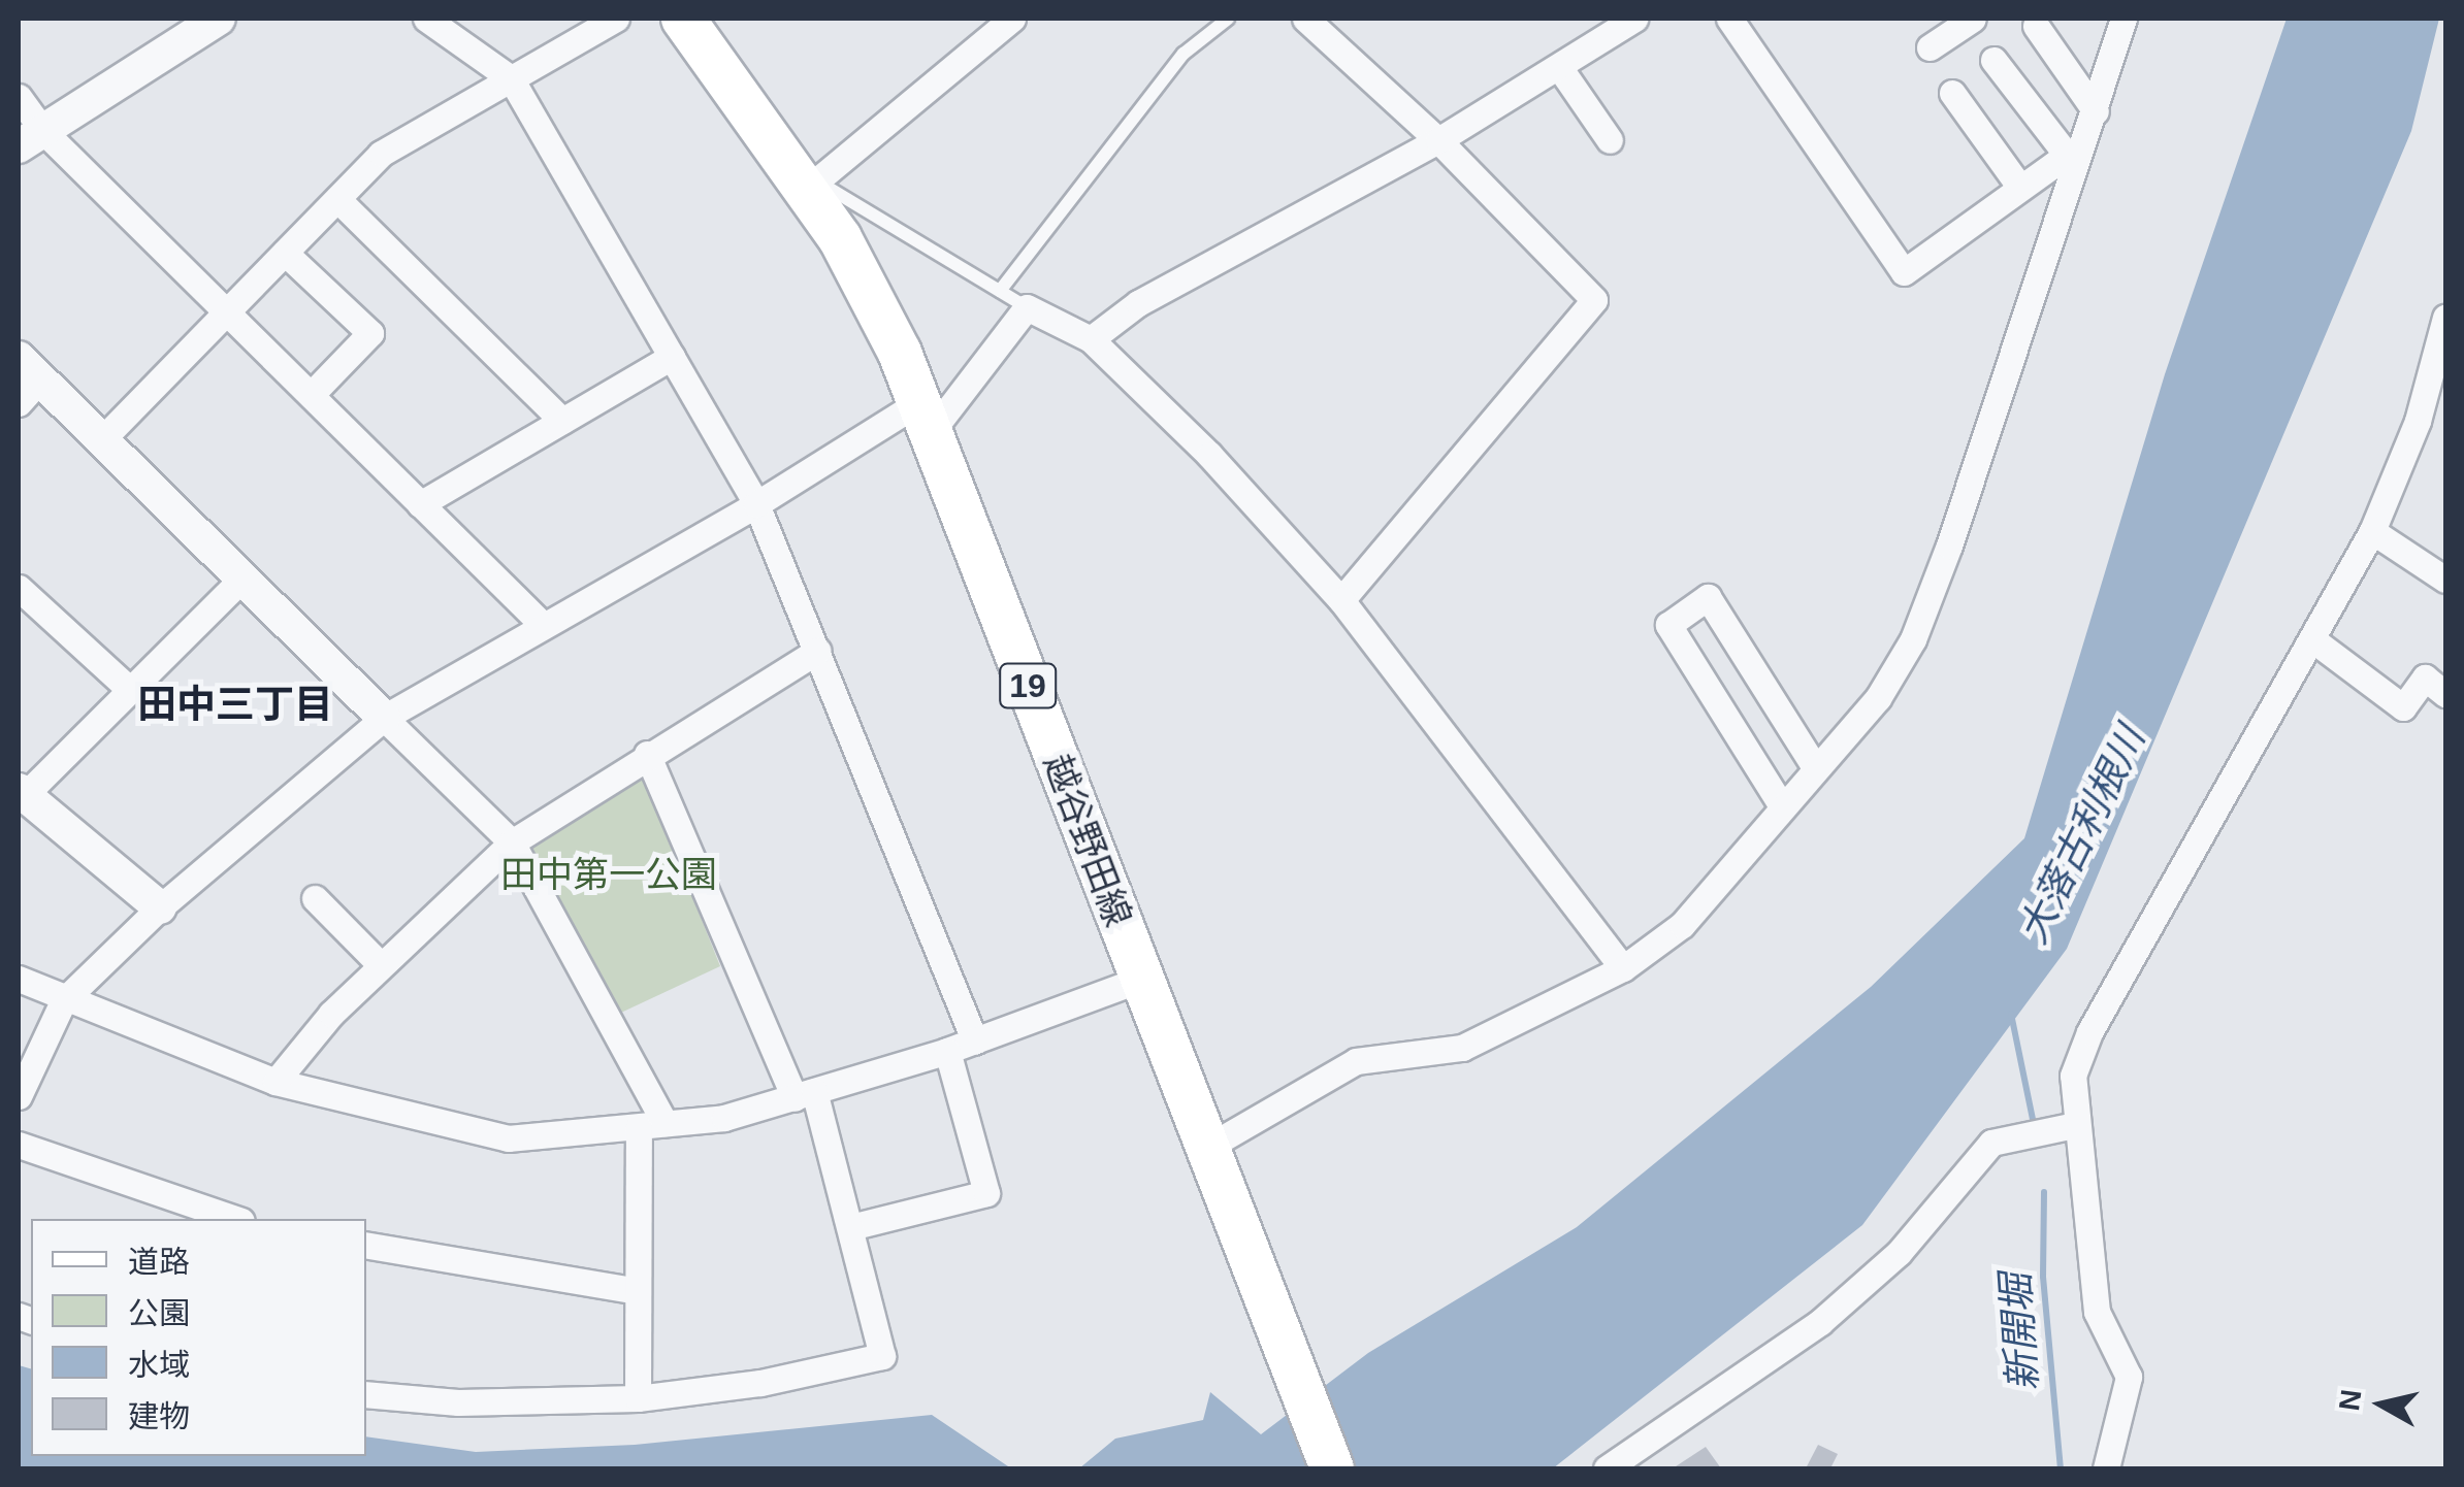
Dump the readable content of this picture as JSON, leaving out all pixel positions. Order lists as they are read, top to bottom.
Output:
{
  "streets": {
    "main road": ["19", "越谷野田線"]
  },
  "districts": ["田中三丁目"],
  "water": ["大落古利根川", "新開堀"],
  "parks": ["田中第一公園"],
  "legend": [
    "道路",
    "公園",
    "水域",
    "建物"
  ],
  "north": "left"
}
